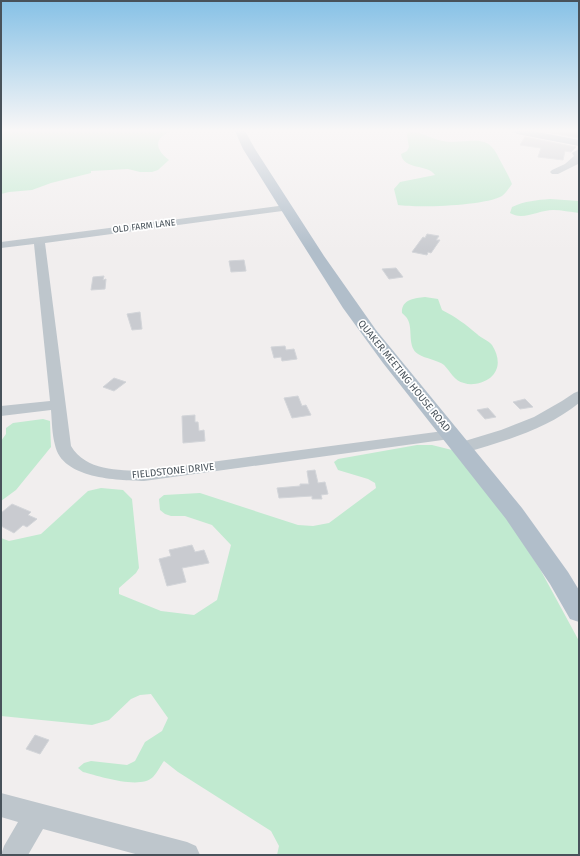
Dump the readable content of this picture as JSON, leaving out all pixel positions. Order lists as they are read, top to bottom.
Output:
{
  "streets": {
    "main road": ["QUAKER MEETING HOUSE ROAD"],
    "street": ["OLD FARM LANE", "FIELDSTONE DRIVE"]
  },
  "crossings": [
    ["OLD FARM LANE", "QUAKER MEETING HOUSE ROAD"],
    ["OLD FARM LANE", "FIELDSTONE DRIVE"],
    ["QUAKER MEETING HOUSE ROAD", "FIELDSTONE DRIVE"]
  ]
}
